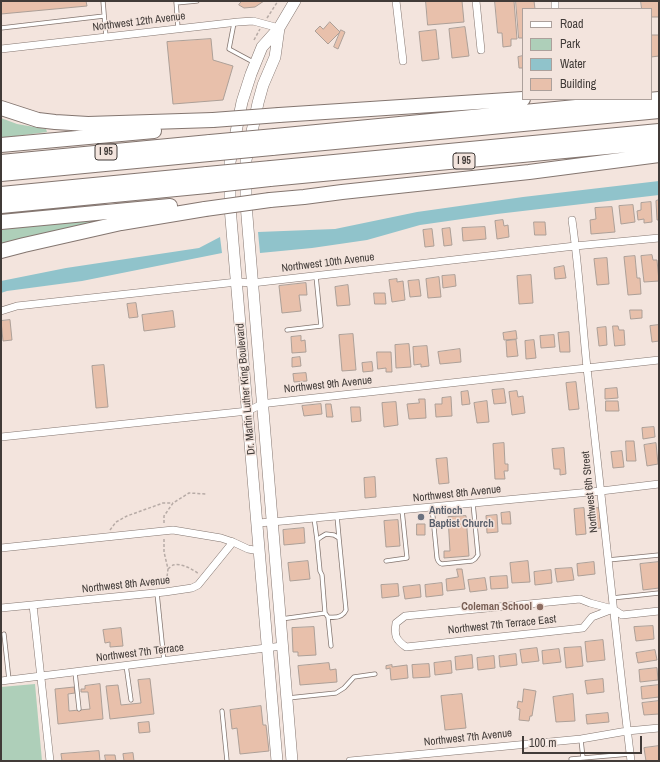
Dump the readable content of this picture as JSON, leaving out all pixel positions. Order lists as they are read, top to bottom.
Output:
{
  "streets": {
    "highway": ["I 95"],
    "main road": ["Dr. Martin Luther King Boulevard"],
    "street": [
      "Northwest 12th Avenue",
      "Northwest 10th Avenue",
      "Northwest 9th Avenue",
      "Northwest 6th Street",
      "Northwest 8th Avenue",
      "Northwest 7th Terrace East",
      "Northwest 7th Terrace",
      "Northwest 7th Avenue"
    ]
  },
  "crossings": [
    ["Northwest 12th Avenue", "Dr. Martin Luther King Boulevard"],
    ["Northwest 10th Avenue", "Dr. Martin Luther King Boulevard"],
    ["Northwest 10th Avenue", "Northwest 6th Street"],
    ["Northwest 9th Avenue", "Dr. Martin Luther King Boulevard"],
    ["Northwest 9th Avenue", "Northwest 6th Street"],
    ["Dr. Martin Luther King Boulevard", "Northwest 8th Avenue"],
    ["Dr. Martin Luther King Boulevard", "Northwest 7th Terrace"],
    ["Northwest 6th Street", "Northwest 8th Avenue"],
    ["Northwest 6th Street", "Northwest 7th Terrace East"],
    ["Northwest 6th Street", "Northwest 7th Avenue"]
  ],
  "places": ["Antioch Baptist Church", "Coleman School"],
  "legend": [
    "Road",
    "Park",
    "Water",
    "Building"
  ],
  "scale_bar": "100 m"
}
